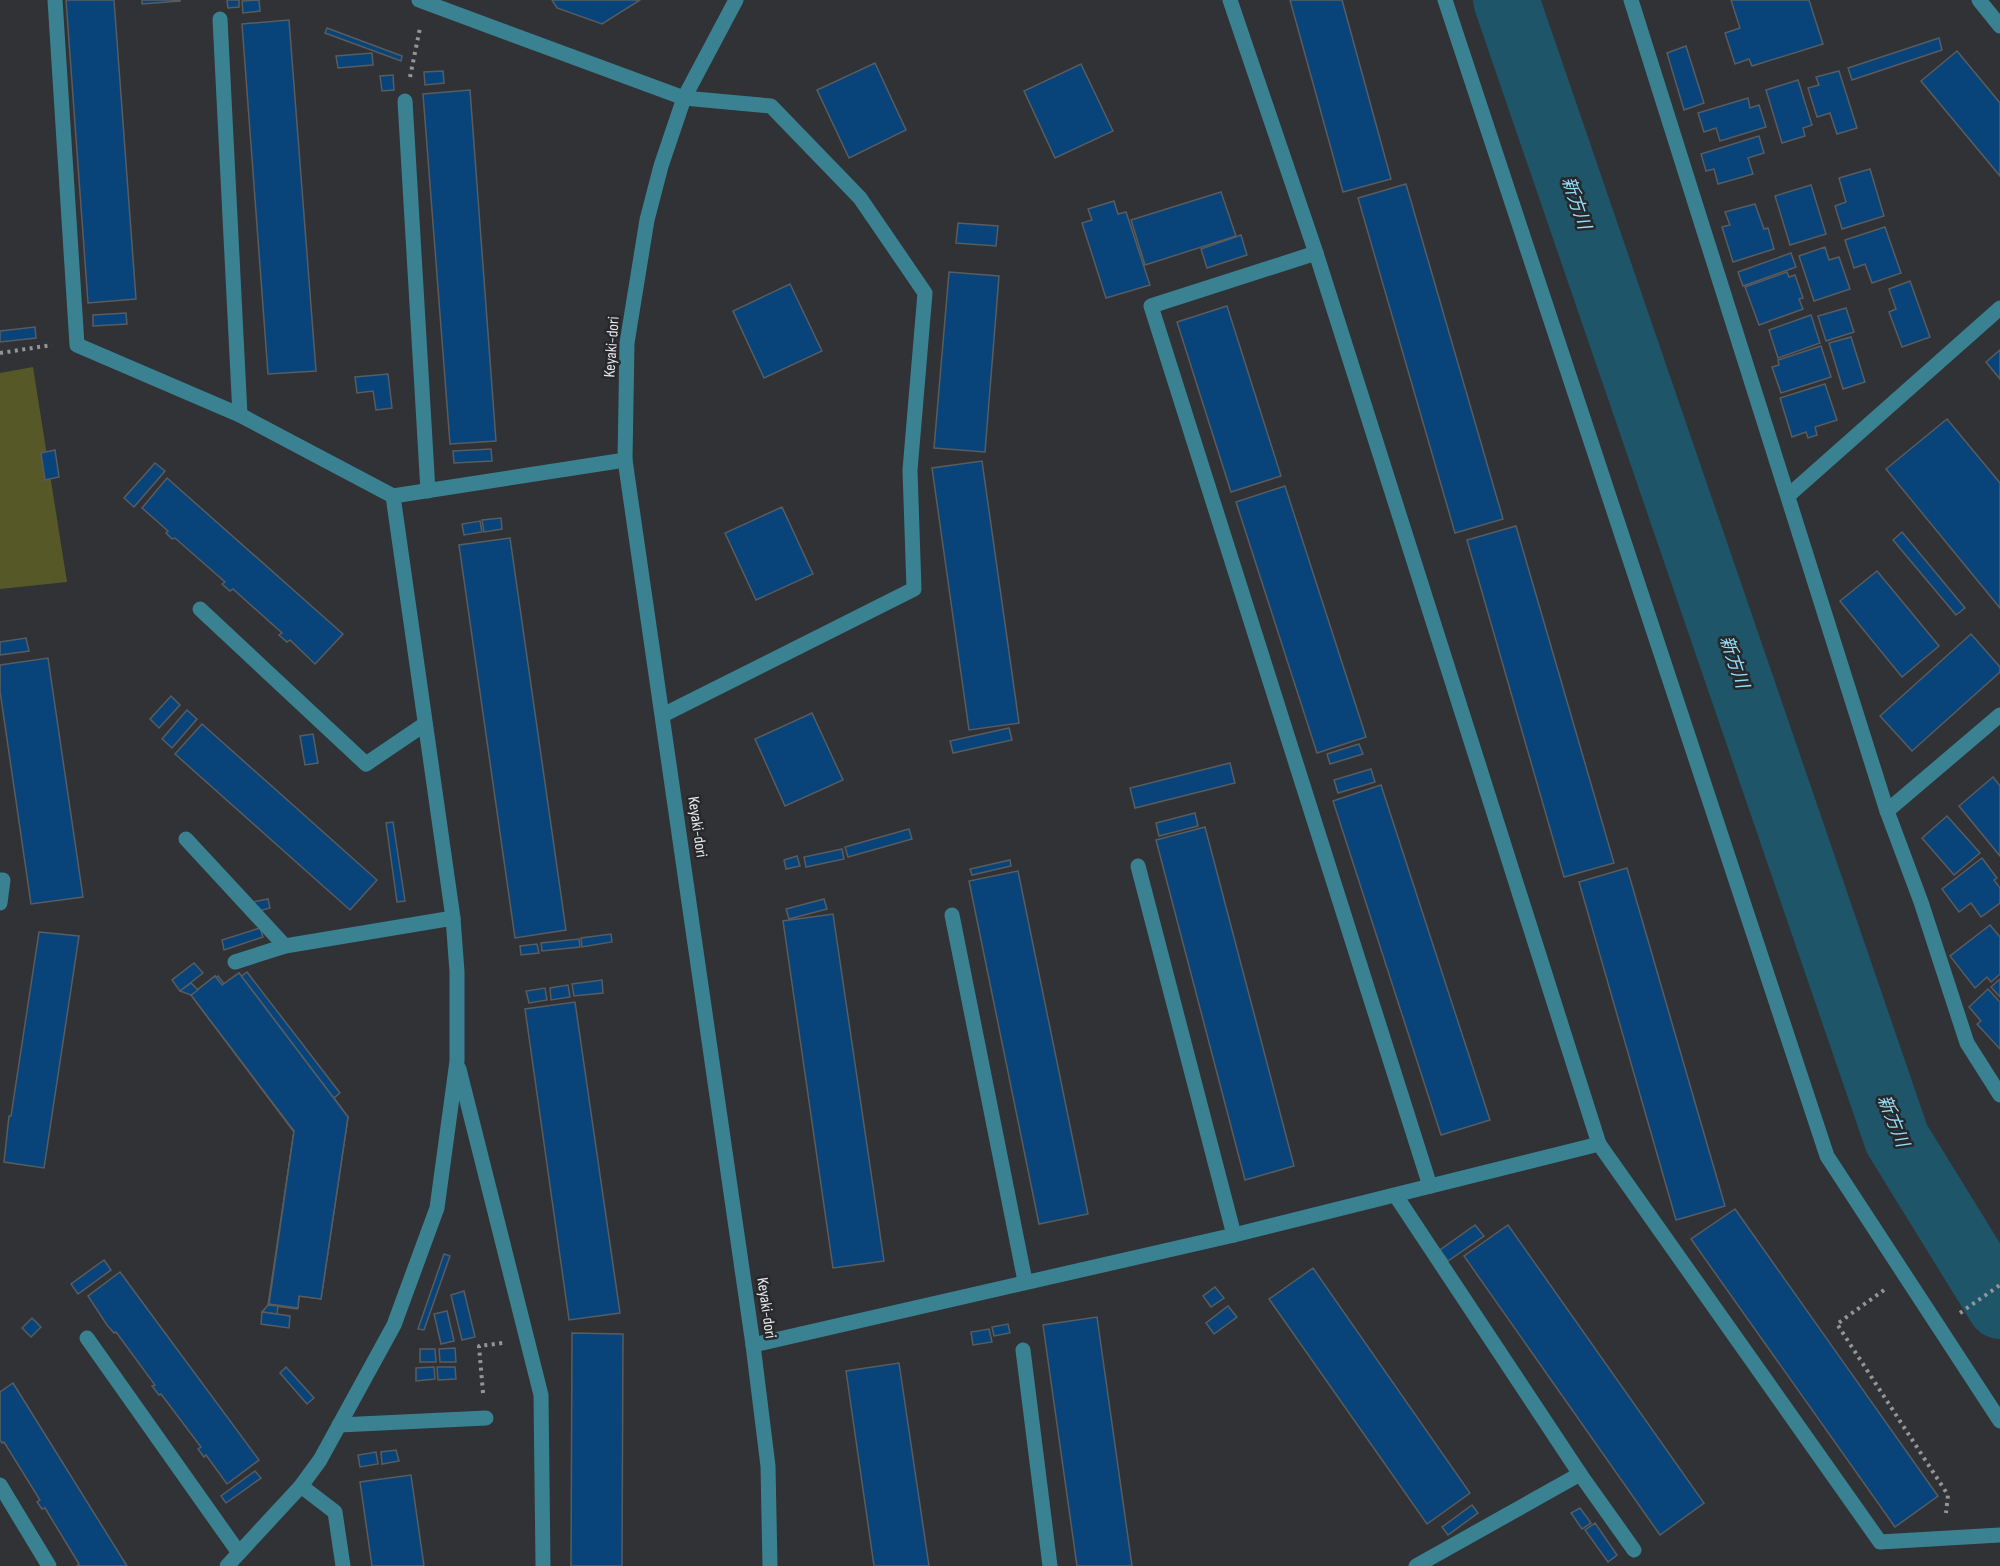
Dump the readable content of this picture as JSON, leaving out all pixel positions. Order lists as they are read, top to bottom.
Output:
{
  "streets": {
    "street": ["Keyaki-dori"]
  },
  "water": ["新方川"]
}
